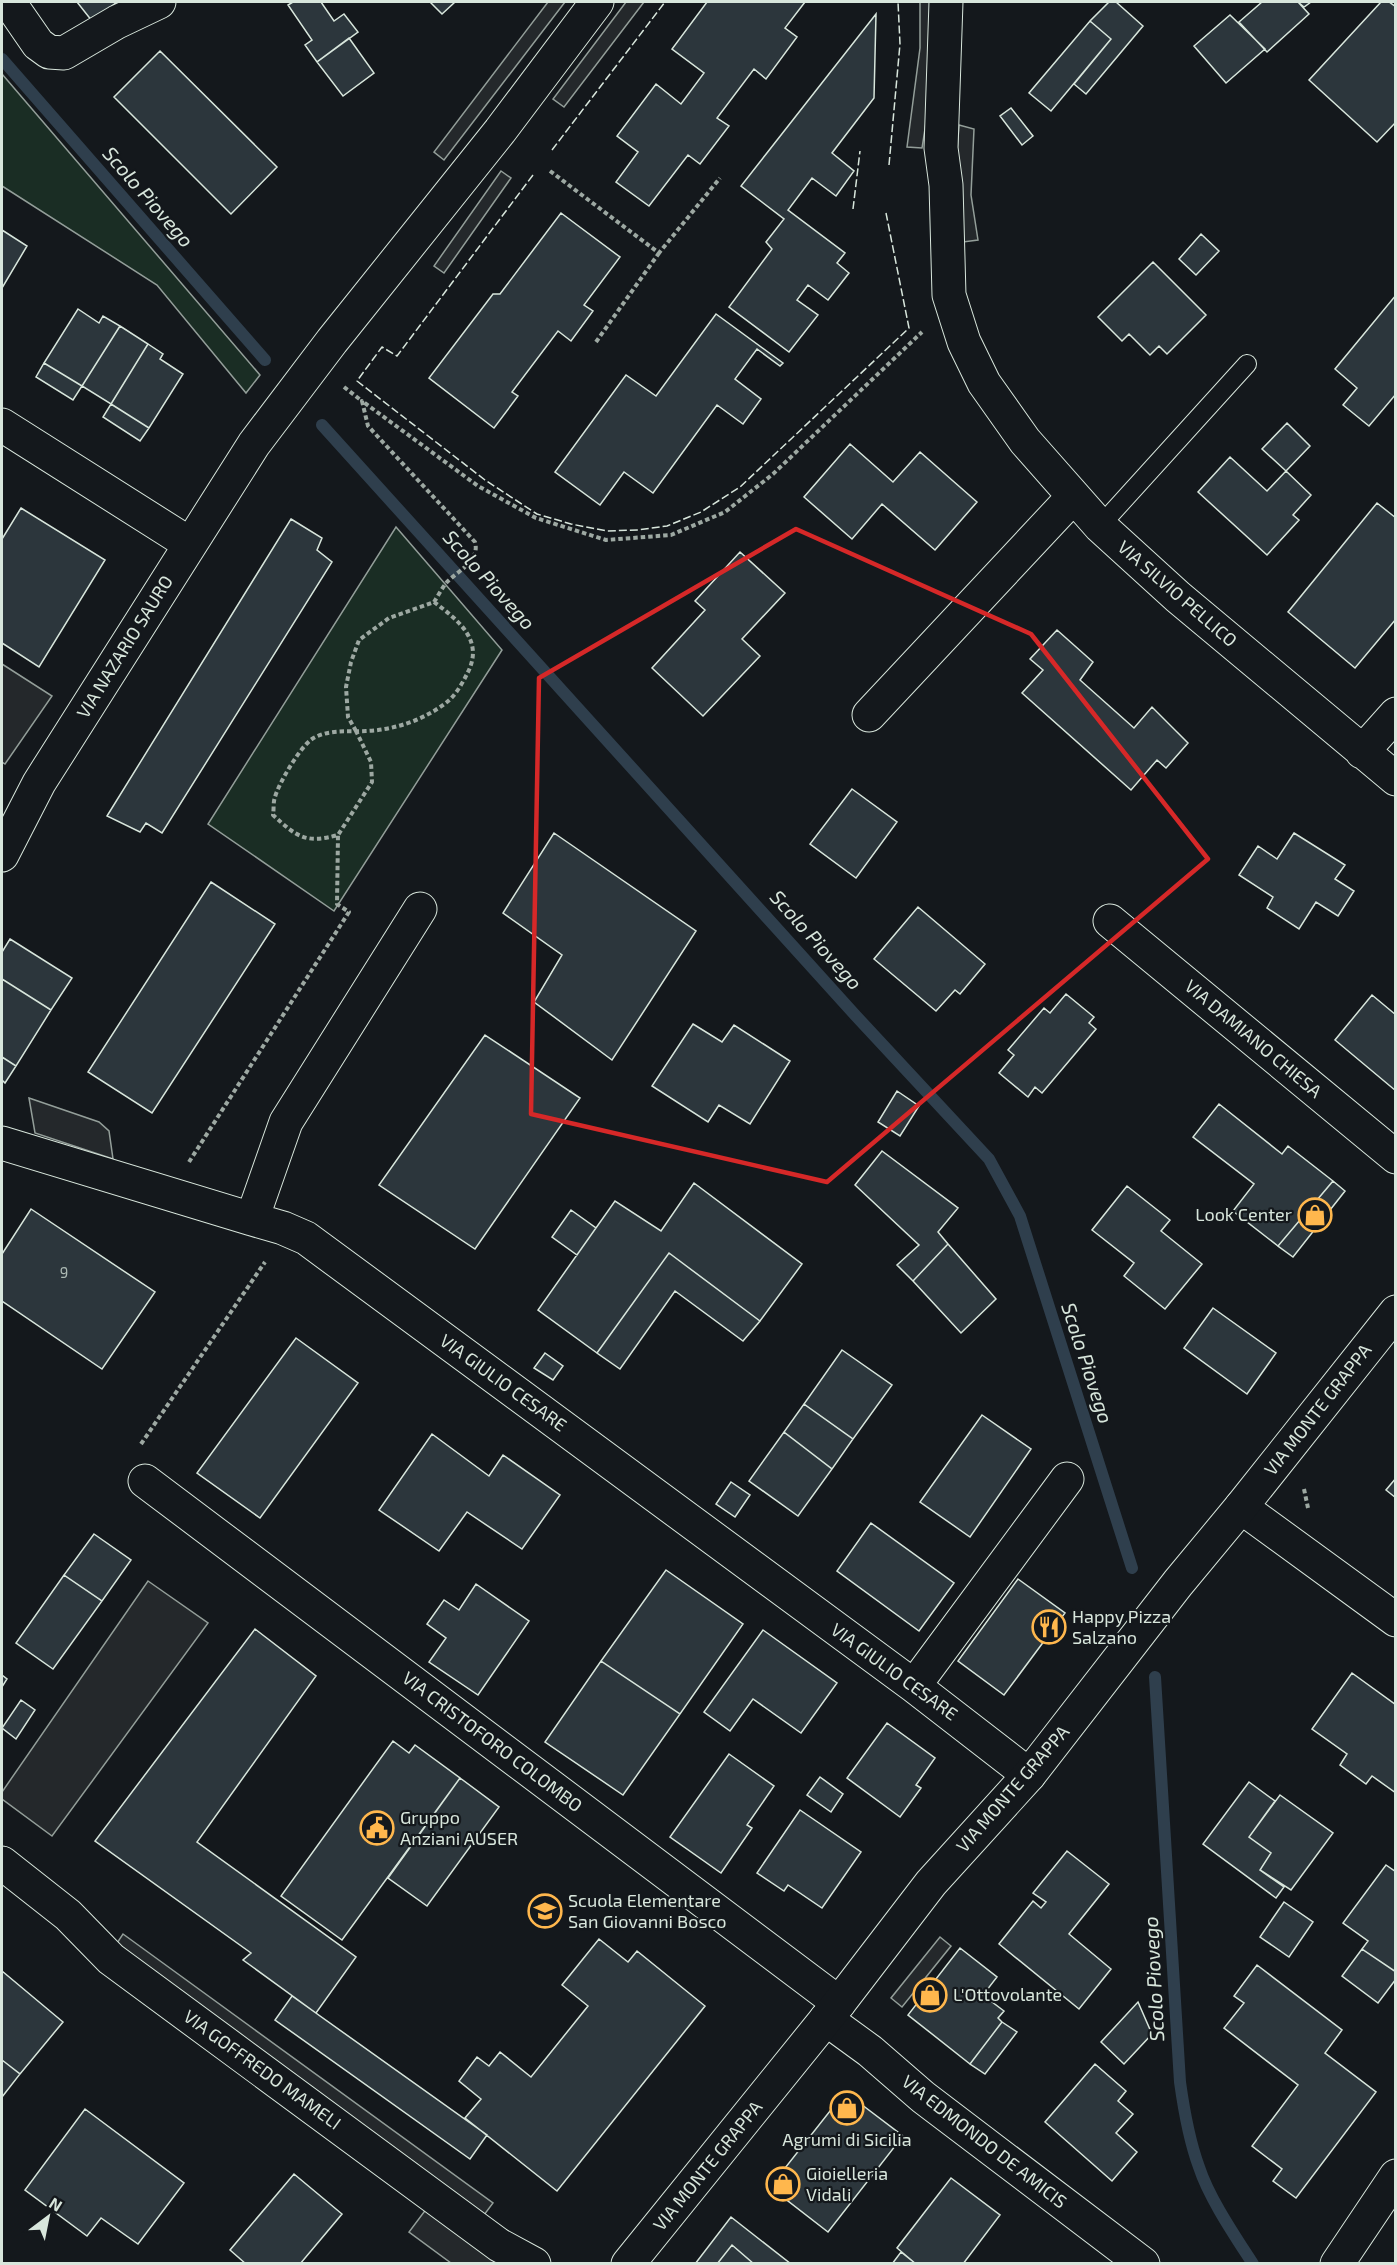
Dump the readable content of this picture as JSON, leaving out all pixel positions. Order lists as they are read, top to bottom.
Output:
{
  "streets": {
    "street": [
      "VIA SILVIO PELLICO",
      "VIA NAZARIO SAURO",
      "VIA DAMIANO CHIESA",
      "VIA GIULIO CESARE",
      "VIA MONTE GRAPPA",
      "VIA CRISTOFORO COLOMBO",
      "VIA GOFFREDO MAMELI",
      "VIA EDMONDO DE AMICIS"
    ]
  },
  "crossings": [
    ["VIA GIULIO CESARE", "VIA MONTE GRAPPA"],
    ["VIA MONTE GRAPPA", "VIA CRISTOFORO COLOMBO"],
    ["VIA MONTE GRAPPA", "VIA EDMONDO DE AMICIS"],
    ["VIA CRISTOFORO COLOMBO", "VIA EDMONDO DE AMICIS"]
  ],
  "water": ["Scolo Piovego"],
  "places": {
    "shop": [
      "Look Center",
      "L'Ottovolante",
      "Agrumi di Sicilia",
      "Gioielleria Vidali"
    ],
    "restaurant": ["Happy Pizza Salzano"],
    "public building": ["Gruppo Anziani AUSER"],
    "school or university": ["Scuola Elementare San Giovanni Bosco"]
  },
  "house_numbers": ["9"],
  "north": "top right"
}
